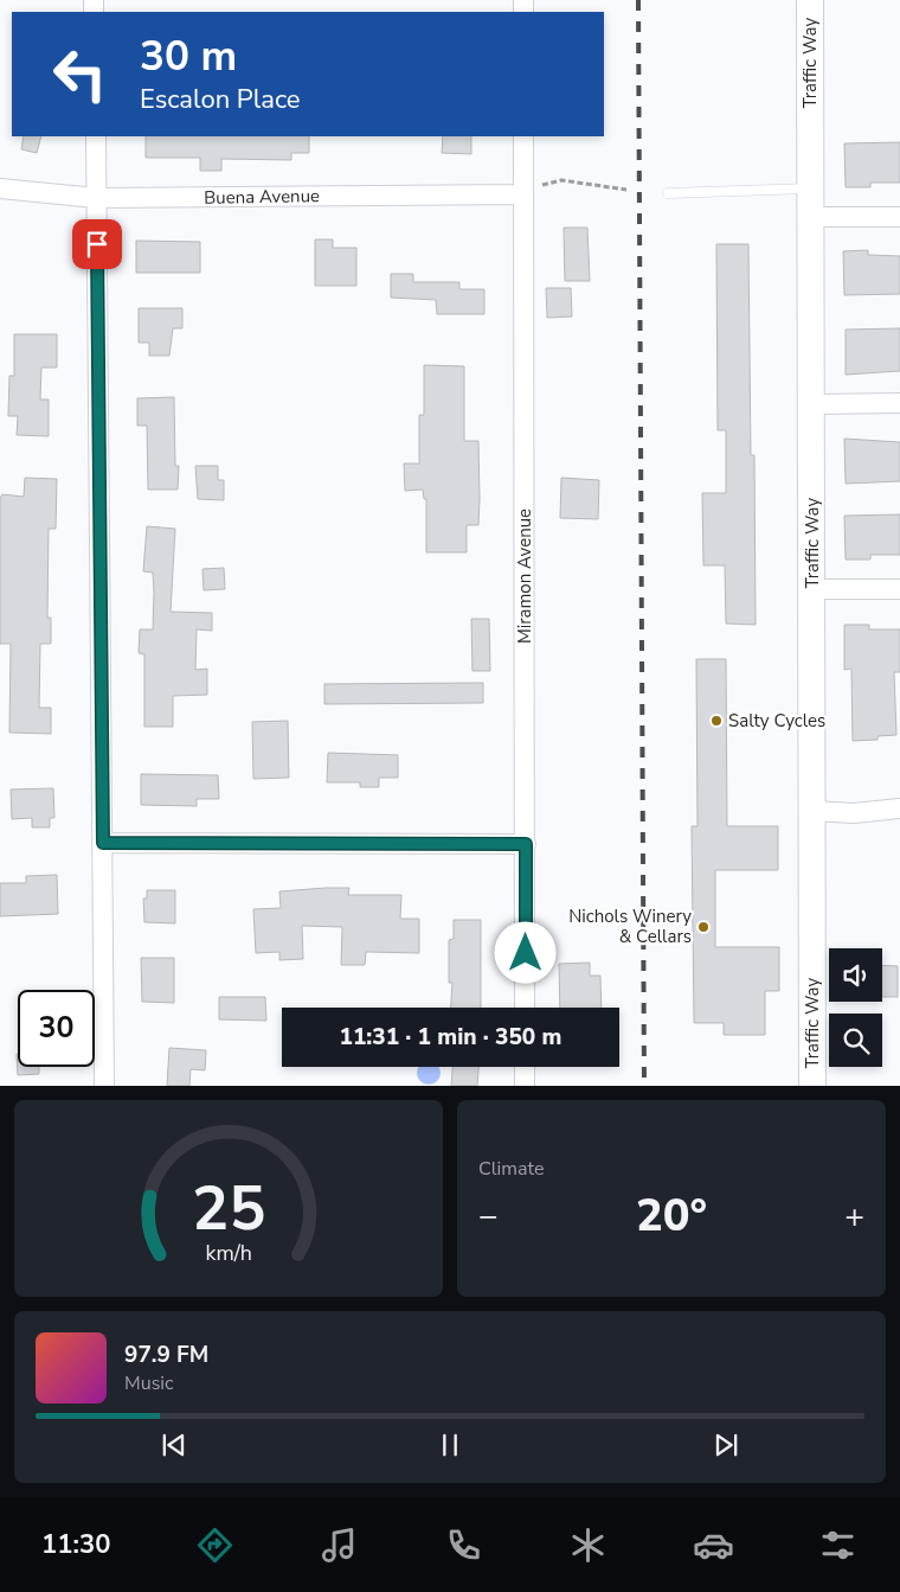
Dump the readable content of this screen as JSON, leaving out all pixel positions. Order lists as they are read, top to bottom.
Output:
{
  "streets": {
    "street": ["Traffic Way", "Buena Avenue", "Miramon Avenue"]
  },
  "crossings": [
    ["Buena Avenue", "Miramon Avenue"]
  ],
  "places": ["Salty Cycles", "Nichols Winery & Cellars"],
  "page": {
    "turn": ["30 m", "Escalon Place"],
    "limit": "30",
    "trip": "11:31 · 1 min · 350 m",
    "tile": "Climate",
    "heat": ["−", "20°", "+"],
    "song": ["97.9 FM", "Music"],
    "tabs": "11:30",
    "gauge": ["25", "km/h"]
  }
}
